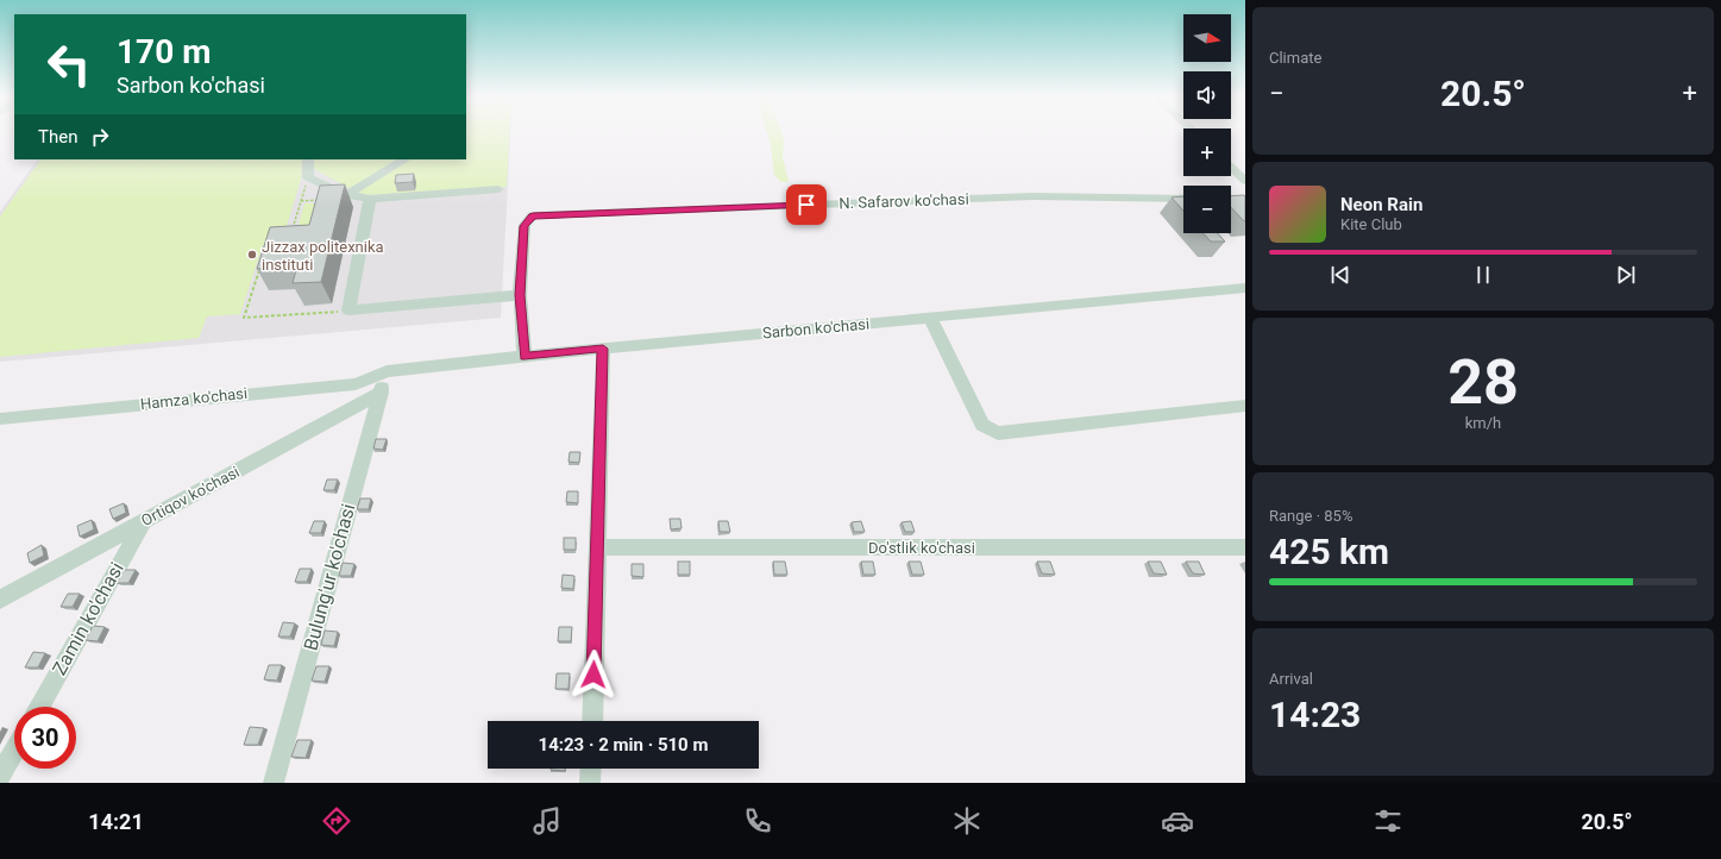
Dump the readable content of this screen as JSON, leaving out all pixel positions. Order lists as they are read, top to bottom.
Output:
{
  "streets": {
    "street": [
      "N. Safarov ko'chasi",
      "Sarbon ko'chasi",
      "Hamza ko'chasi",
      "Ortiqov ko'chasi",
      "Do'stlik ko'chasi",
      "Bulung'ur ko'chasi",
      "Zamin ko'chasi"
    ]
  },
  "crossings": [
    ["N. Safarov ko'chasi", "Sarbon ko'chasi"],
    ["Sarbon ko'chasi", "Hamza ko'chasi"],
    ["Sarbon ko'chasi", "Bulung'ur ko'chasi"],
    ["Hamza ko'chasi", "Bulung'ur ko'chasi"],
    ["Ortiqov ko'chasi", "Bulung'ur ko'chasi"],
    ["Ortiqov ko'chasi", "Zamin ko'chasi"]
  ],
  "places": ["Jizzax politexnika instituti"],
  "north": "right",
  "page": {
    "tile": [
      "Climate",
      ["28", "km/h"],
      ["Range · 85%", "425 km"],
      ["Arrival", "14:23"]
    ],
    "map_buttons": ["+", "−"],
    "turn": ["170 m", "Sarbon ko'chasi"],
    "heat": ["−", "20.5°", "+"],
    "then": "Then",
    "song": ["Neon Rain", "Kite Club"],
    "limit": "30",
    "trip": "14:23 · 2 min · 510 m",
    "tabs": ["14:21", "20.5°"]
  }
}
